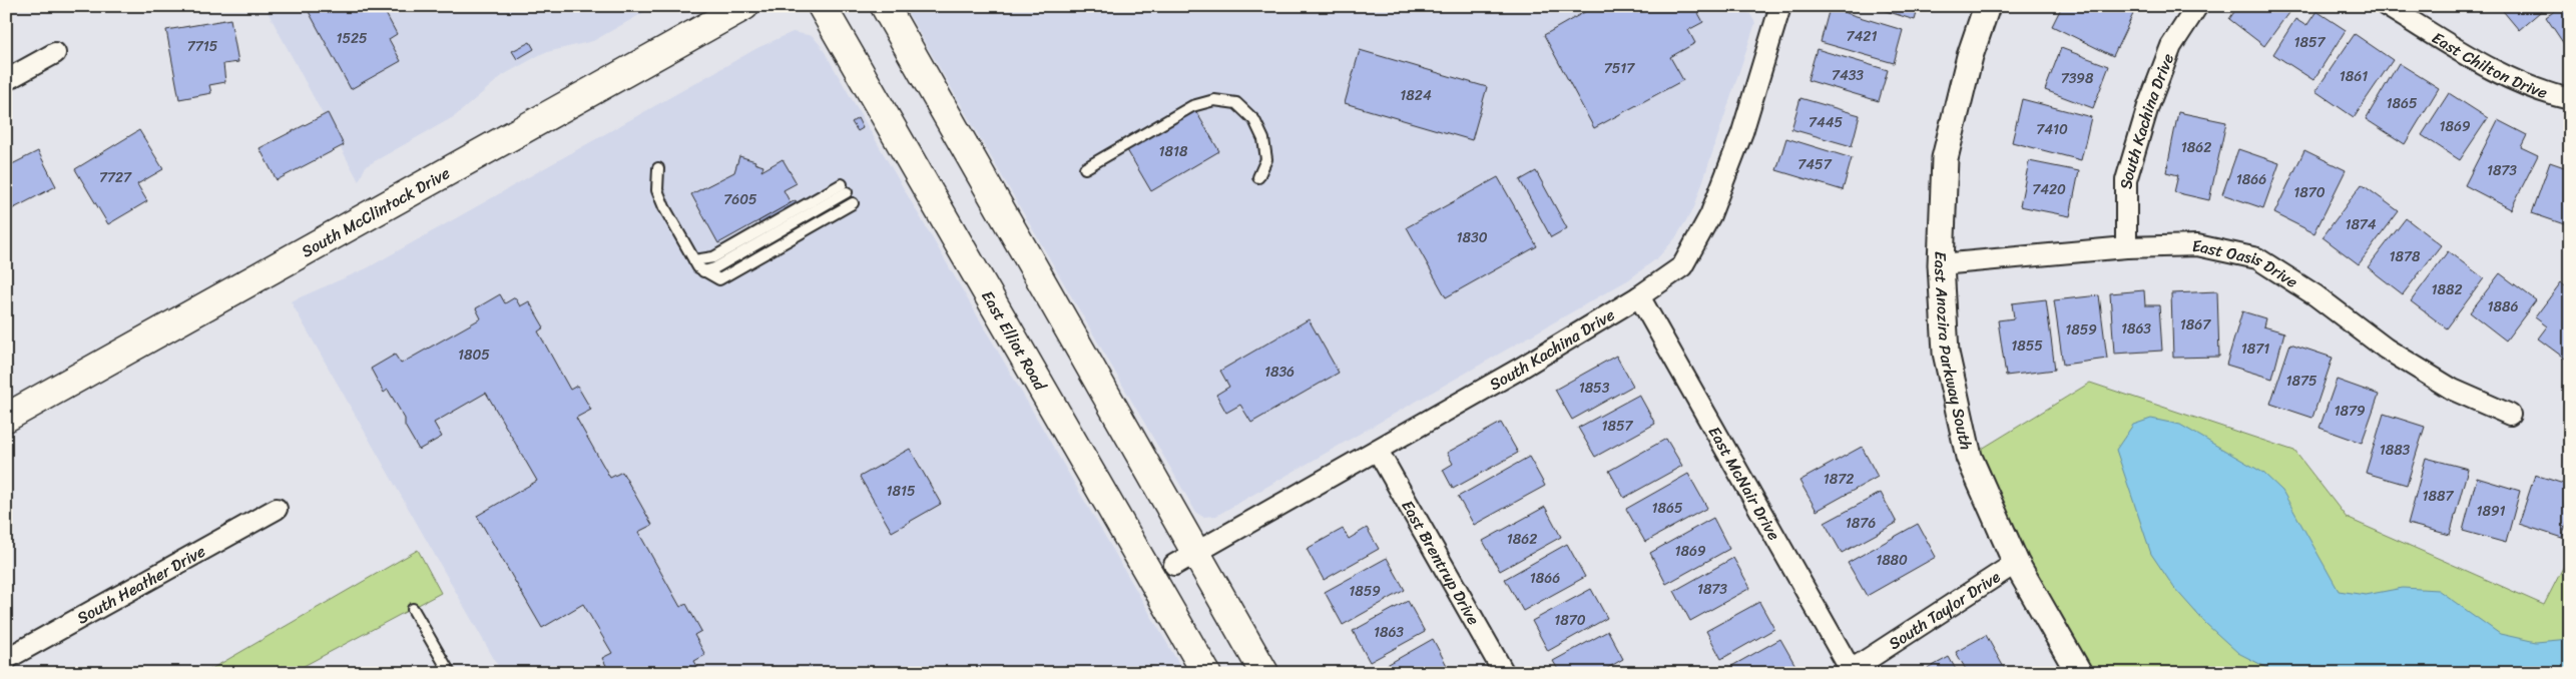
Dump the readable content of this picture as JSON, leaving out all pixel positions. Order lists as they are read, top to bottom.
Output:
{
  "streets": {
    "main road": ["South McClintock Drive", "East Elliot Road"],
    "street": [
      "East Chilton Drive",
      "South Kachina Drive",
      "East Oasis Drive",
      "East Anozira Parkway South",
      "East McNair Drive",
      "East Brentrup Drive",
      "South Heather Drive",
      "South Taylor Drive"
    ]
  },
  "crossings": [
    ["South Kachina Drive", "East Oasis Drive"],
    ["South Kachina Drive", "East McNair Drive"],
    ["South Kachina Drive", "East Brentrup Drive"],
    ["East Oasis Drive", "East Anozira Parkway South"],
    ["East Anozira Parkway South", "South Taylor Drive"],
    ["East McNair Drive", "South Taylor Drive"]
  ],
  "house_numbers": [
    "7421",
    "1525",
    "1857",
    "7715",
    "7517",
    "7433",
    "1861",
    "7398",
    "1824",
    "1865",
    "7445",
    "1869",
    "7410",
    "1862",
    "1818",
    "7457",
    "1873",
    "7727",
    "1866",
    "7420",
    "1870",
    "7605",
    "1874",
    "1830",
    "1878",
    "1882",
    "1886",
    "1867",
    "1863",
    "1859",
    "1855",
    "1871",
    "1805",
    "1836",
    "1875",
    "1853",
    "1879",
    "1857",
    "1883",
    "1872",
    "1815",
    "1887",
    "1865",
    "1891",
    "1876",
    "1862",
    "1869",
    "1880",
    "1866",
    "1873",
    "1859",
    "1870",
    "1863"
  ]
}
